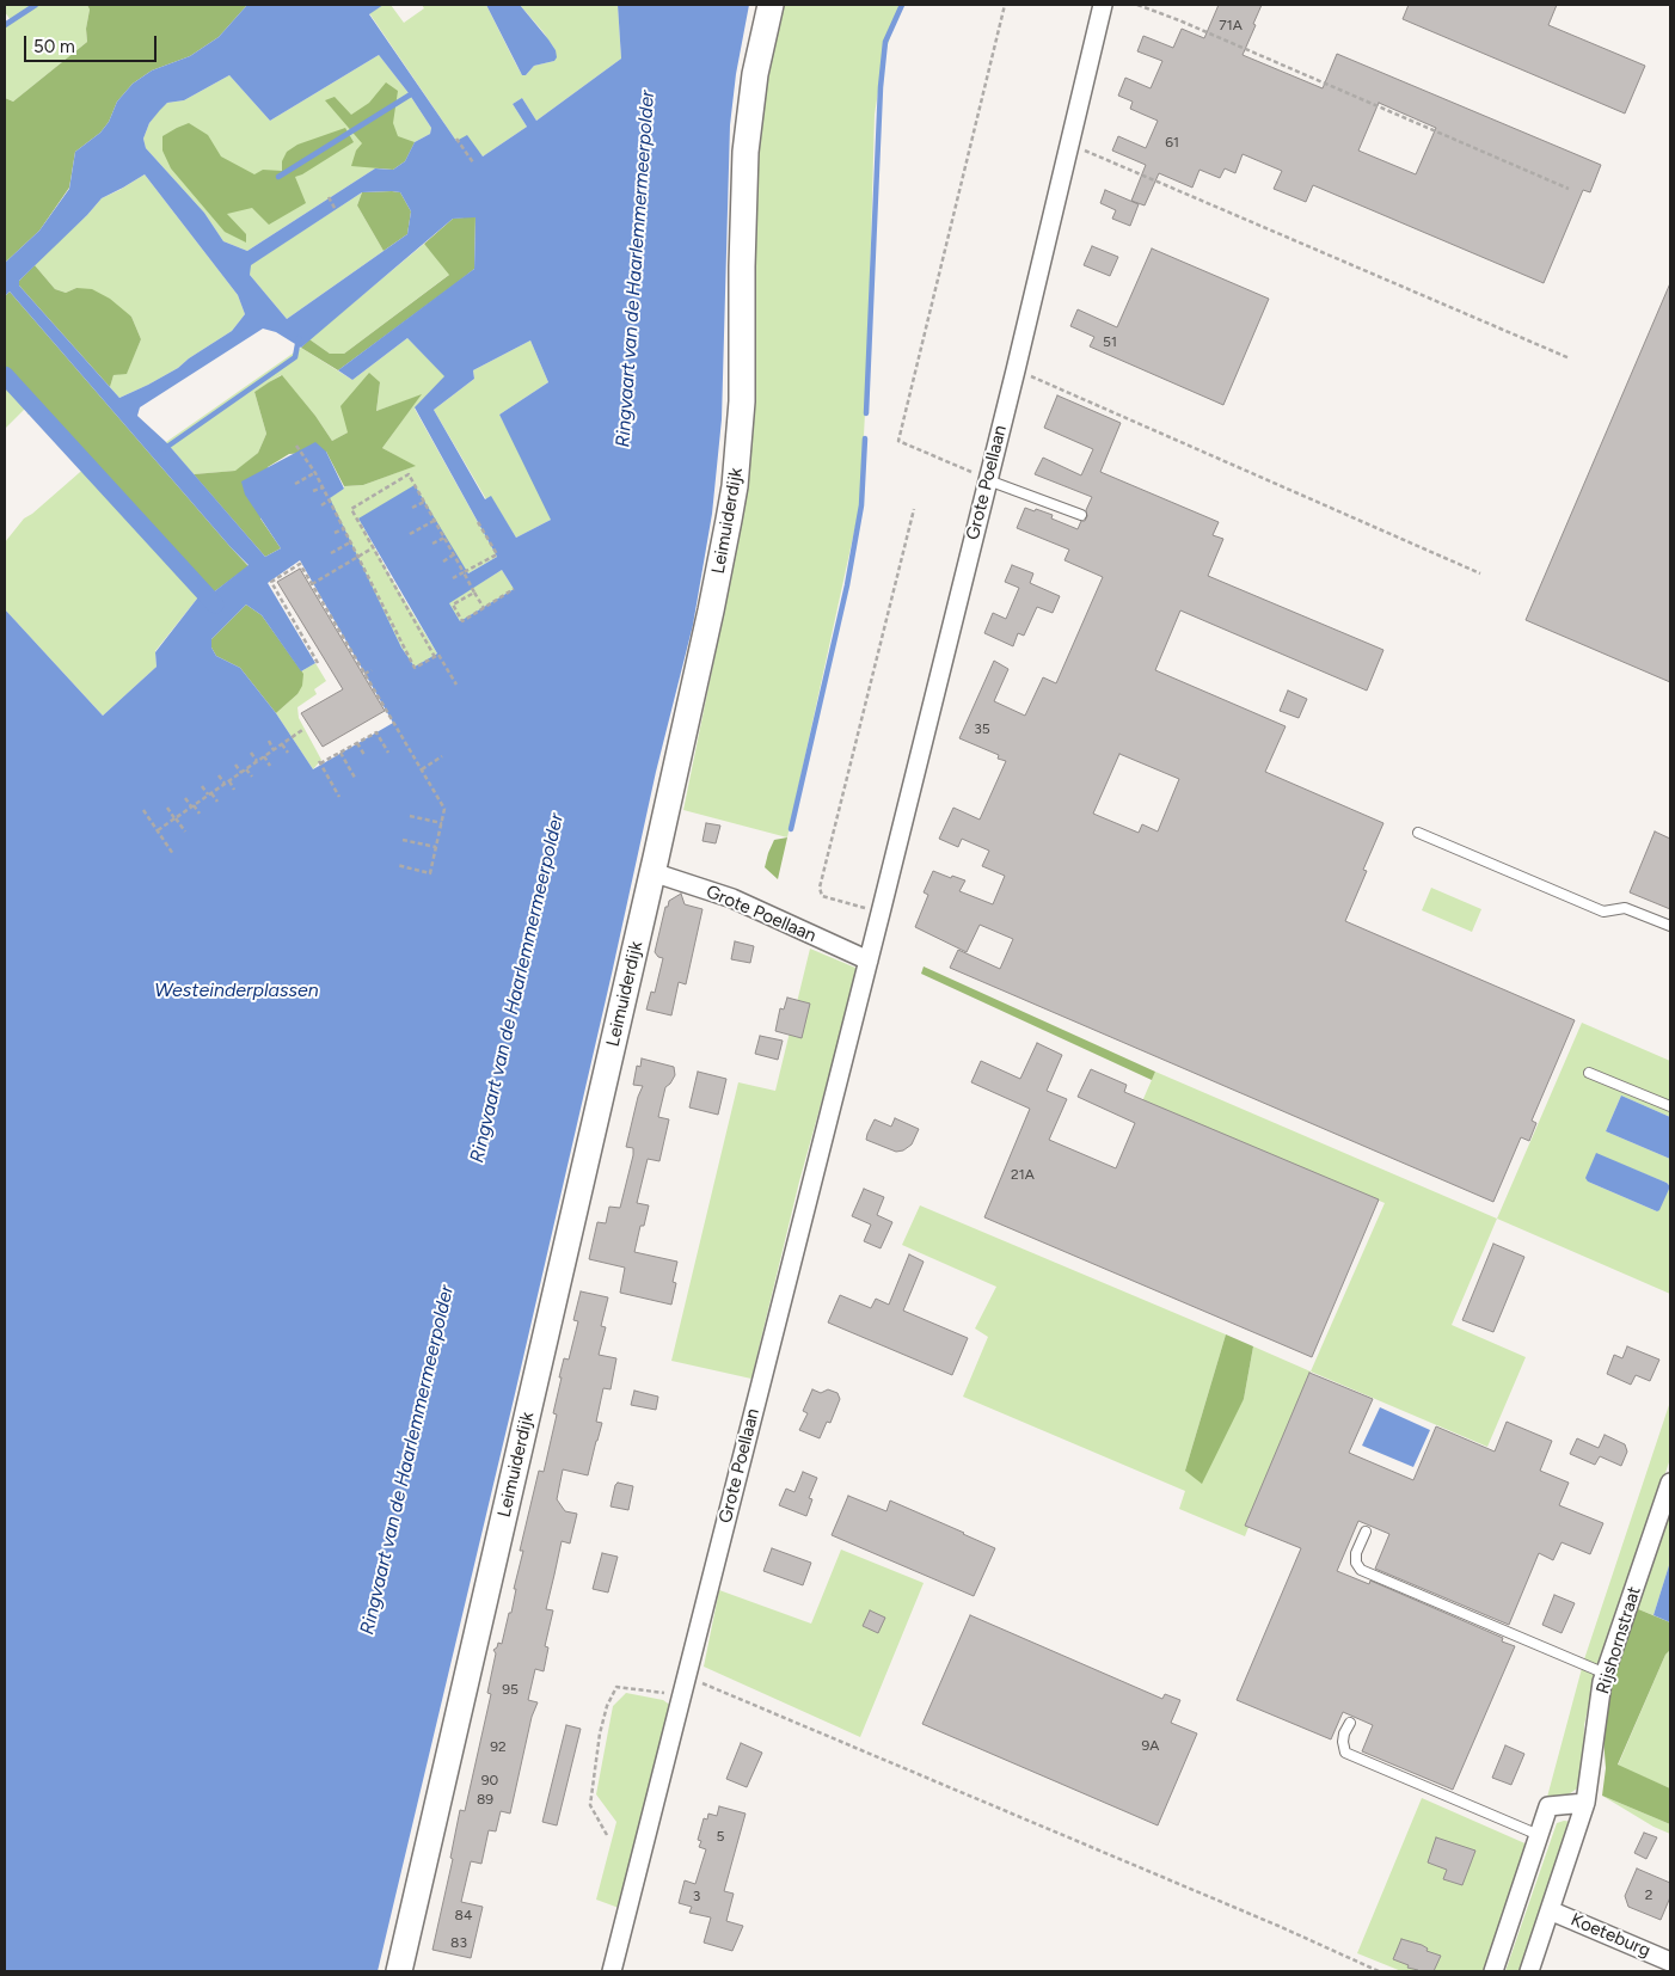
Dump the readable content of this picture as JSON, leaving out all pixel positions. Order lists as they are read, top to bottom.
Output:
{
  "streets": {
    "street": [
      "Grote Poellaan",
      "Leimuiderdijk",
      "Rijshornstraat",
      "Koeteburg"
    ]
  },
  "crossings": [
    ["Grote Poellaan", "Leimuiderdijk"],
    ["Rijshornstraat", "Koeteburg"]
  ],
  "water": ["Ringvaart van de Haarlemmermeerpolder", "Westeinderplassen"],
  "house_numbers": [
    "71A",
    "61",
    "51",
    "35",
    "21A",
    "95",
    "9A",
    "92",
    "90",
    "89",
    "5",
    "2",
    "3",
    "84",
    "83"
  ],
  "scale_bar": "50 m"
}
